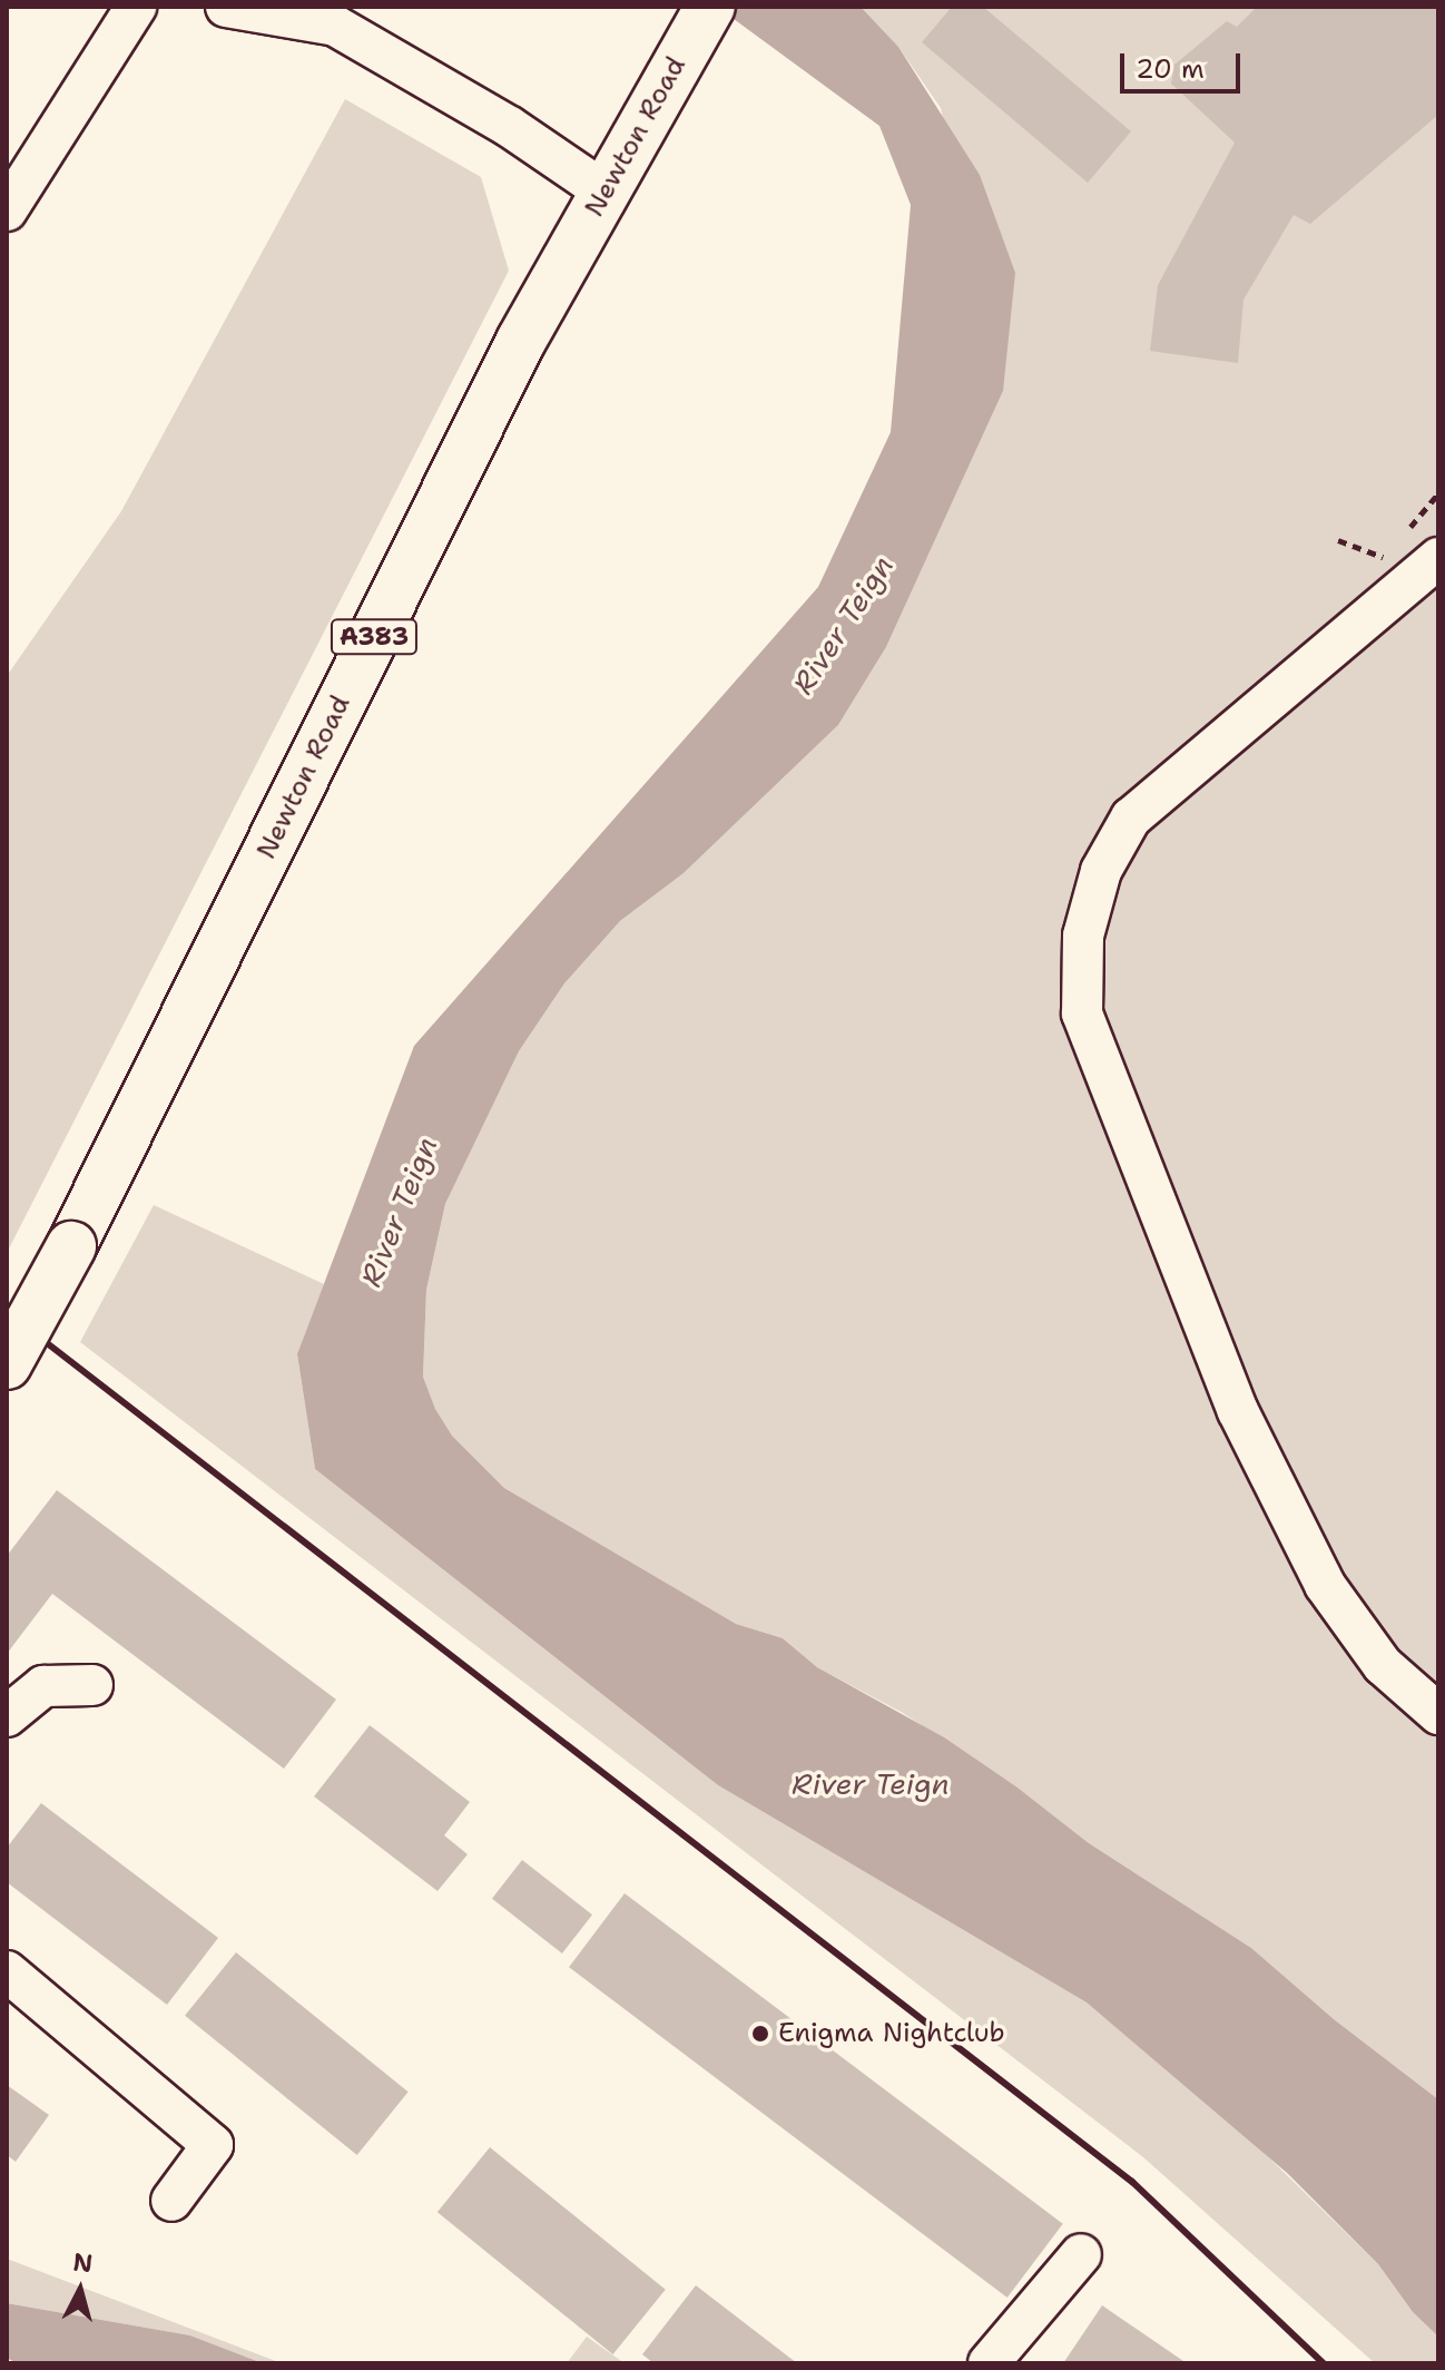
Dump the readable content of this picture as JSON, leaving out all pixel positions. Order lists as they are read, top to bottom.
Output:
{
  "streets": {
    "main road": ["Newton Road", "A383"]
  },
  "water": ["River Teign"],
  "places": ["Enigma Nightclub"],
  "scale_bar": "20 m",
  "north": "top"
}
